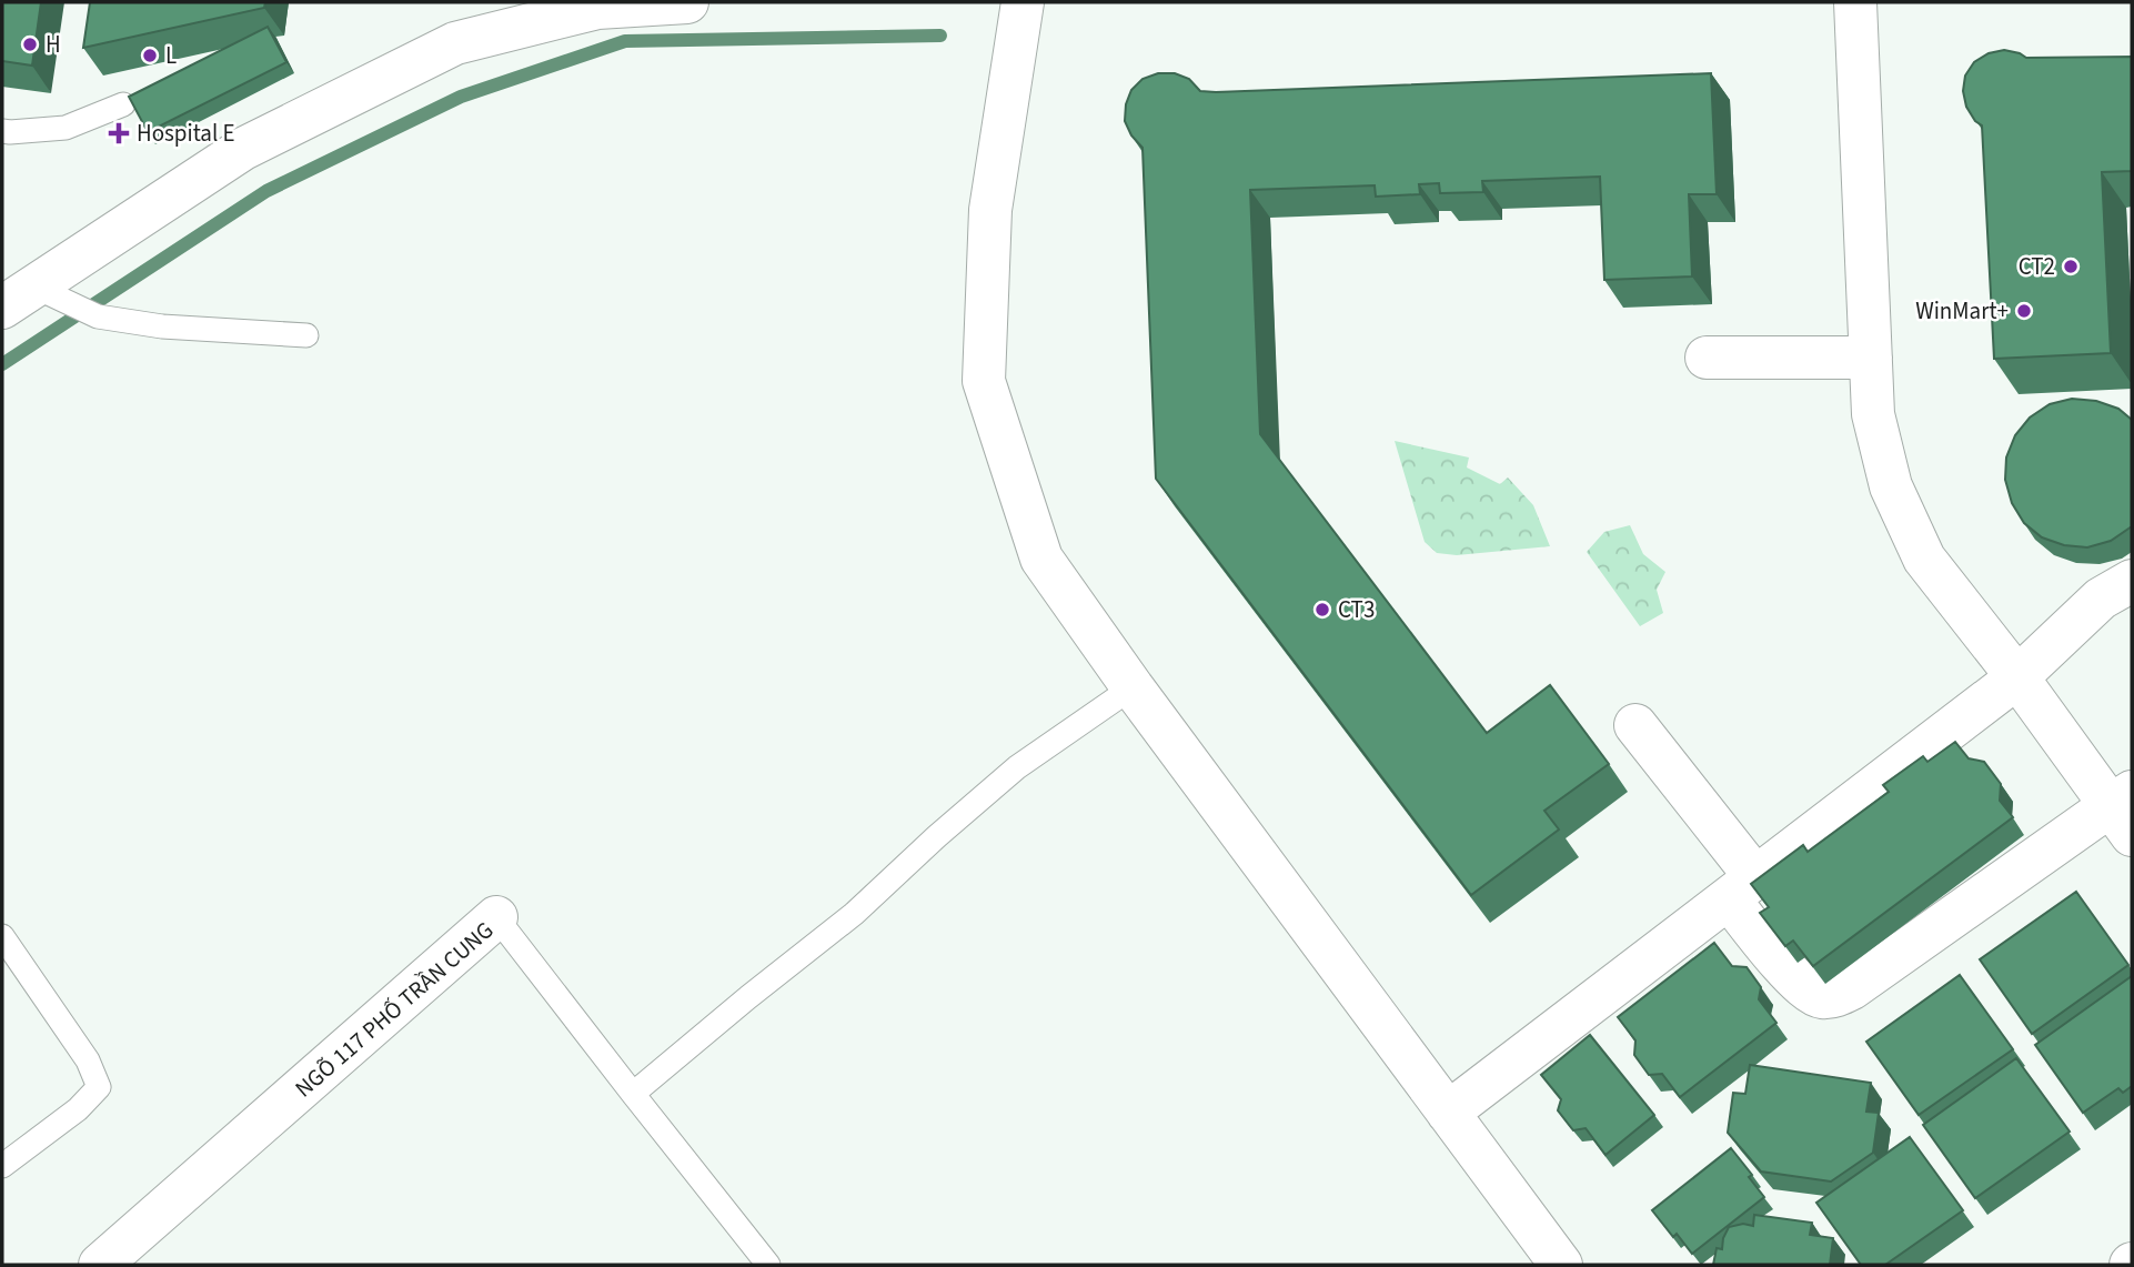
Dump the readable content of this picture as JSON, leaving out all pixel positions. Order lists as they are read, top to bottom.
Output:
{
  "streets": {
    "street": ["NGÕ 117 PHỐ TRẦN CUNG"]
  },
  "places": {
    "other": [
      "H",
      "L",
      "CT2",
      "WinMart+",
      "CT3"
    ],
    "health": ["Hospital E"]
  }
}
